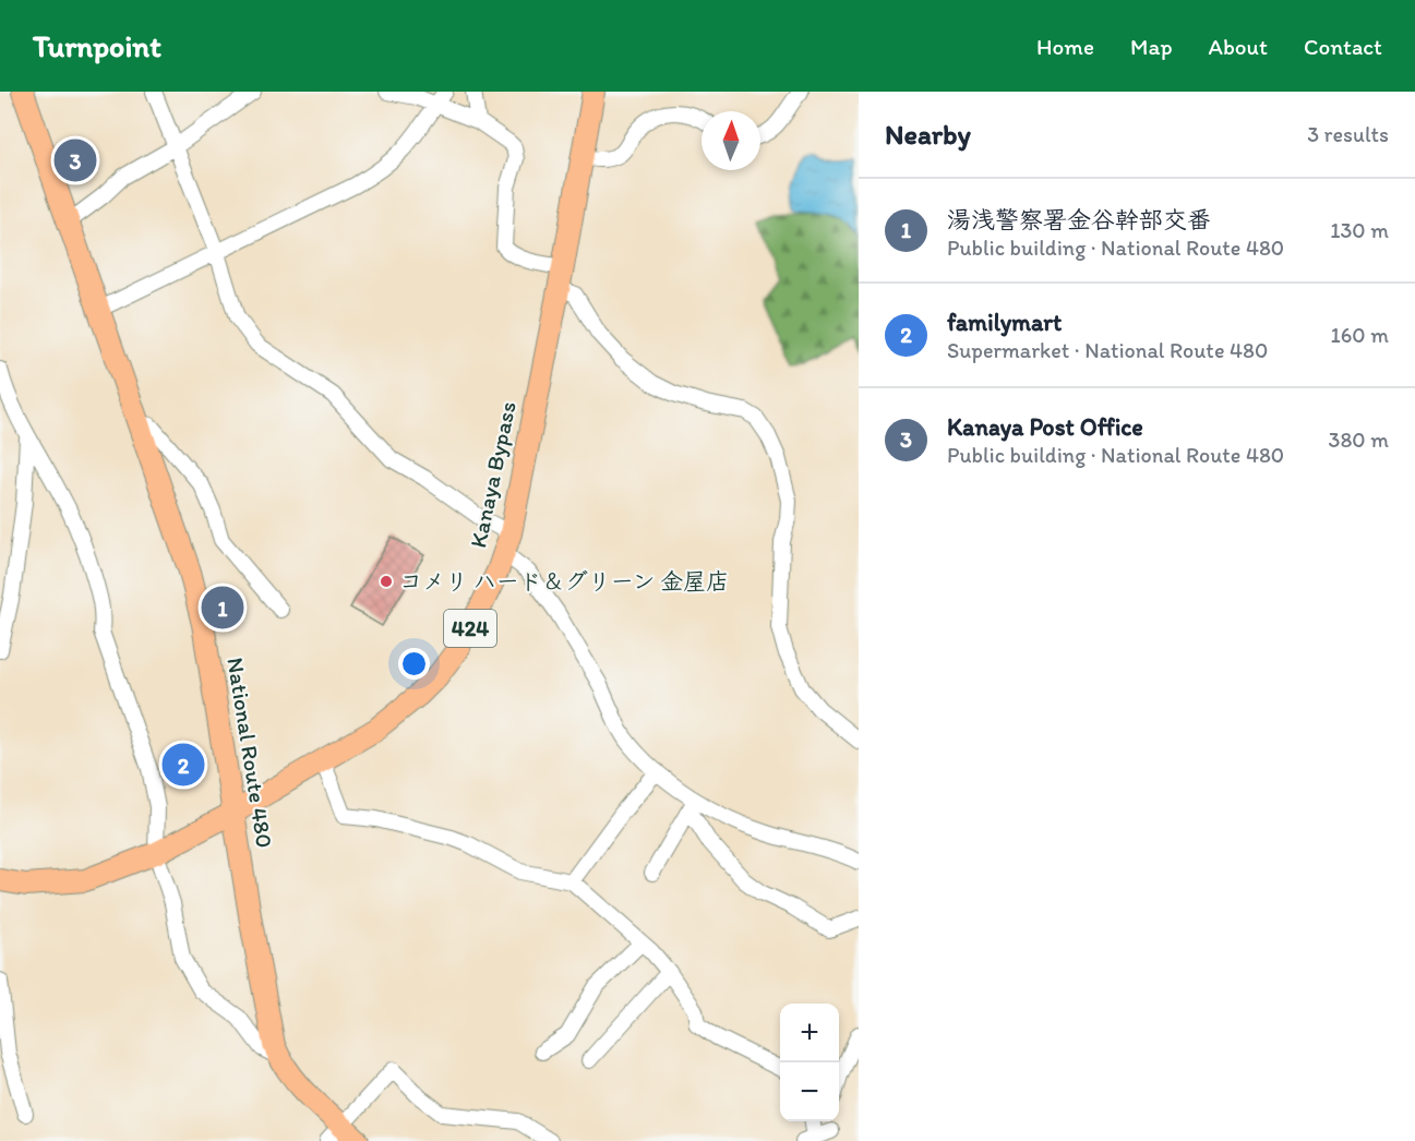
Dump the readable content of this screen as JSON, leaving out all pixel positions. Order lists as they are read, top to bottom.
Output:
{
  "streets": {
    "highway": ["Kanaya Bypass", "424", "National Route 480"]
  },
  "crossings": [
    ["Kanaya Bypass", "National Route 480"]
  ],
  "places": ["コメリ ハード＆グリーン 金屋店"],
  "north": "top",
  "page": {
    "header": "Turnpoint",
    "nav": [
      "Home",
      "Map",
      "About",
      "Contact"
    ],
    "heading": ["Nearby", "3 results"],
    "pins": ["3", "1", "2"],
    "list": [
      {
        "mark": "1",
        "name": "湯浅警察署金谷幹部交番",
        "note": "Public building · National Route 480",
        "value": "130 m"
      },
      {
        "mark": "2",
        "name": "familymart",
        "note": "Supermarket · National Route 480",
        "value": "160 m"
      },
      {
        "mark": "3",
        "name": "Kanaya Post Office",
        "note": "Public building · National Route 480",
        "value": "380 m"
      }
    ],
    "map_buttons": ["+", "−"]
  }
}
